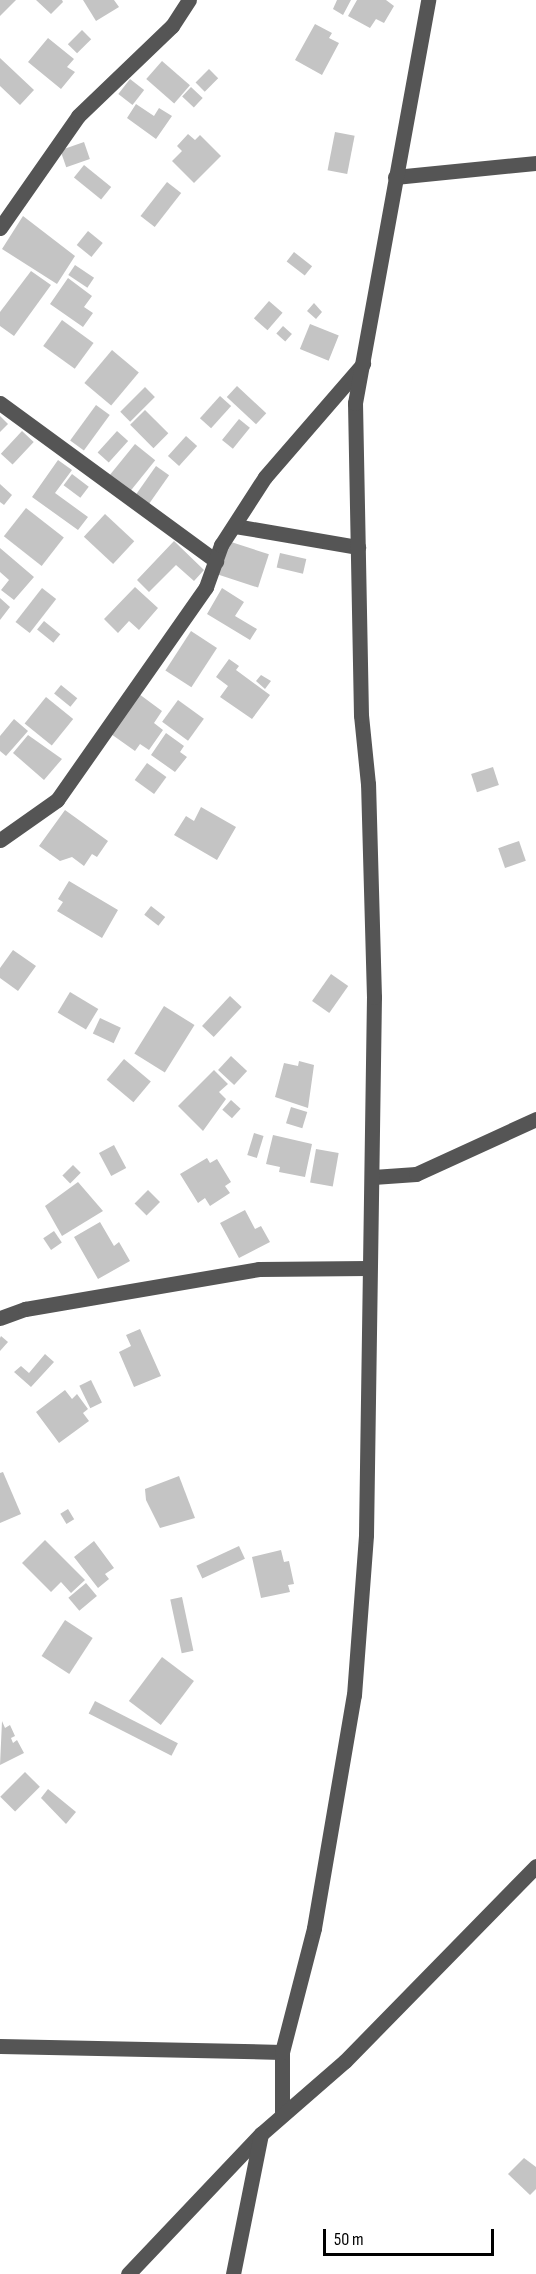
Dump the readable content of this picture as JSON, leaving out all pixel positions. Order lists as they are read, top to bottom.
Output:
{
  "scale_bar": "50 m"
}
